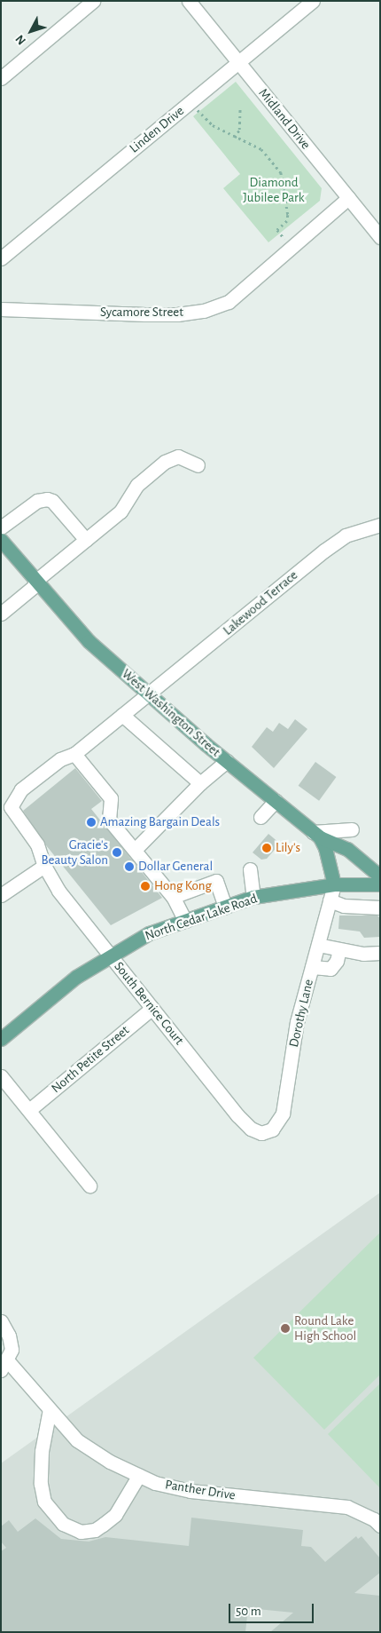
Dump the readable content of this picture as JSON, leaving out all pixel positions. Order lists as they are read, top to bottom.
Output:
{
  "streets": {
    "main road": ["West Washington Street", "North Cedar Lake Road"],
    "street": [
      "Midland Drive",
      "Linden Drive",
      "Sycamore Street",
      "Lakewood Terrace",
      "South Bernice Court",
      "Dorothy Lane",
      "North Petite Street",
      "Panther Drive"
    ]
  },
  "crossings": [
    ["Midland Drive", "Linden Drive"],
    ["Midland Drive", "Sycamore Street"],
    ["Lakewood Terrace", "West Washington Street"],
    ["Lakewood Terrace", "South Bernice Court"],
    ["North Cedar Lake Road", "South Bernice Court"],
    ["North Cedar Lake Road", "Dorothy Lane"],
    ["South Bernice Court", "Dorothy Lane"],
    ["South Bernice Court", "North Petite Street"]
  ],
  "parks": ["Diamond Jubilee Park"],
  "places": [
    "Amazing Bargain Deals",
    "Lily's",
    "Gracie's Beauty Salon",
    "Dollar General",
    "Hong Kong",
    "Round Lake High School"
  ],
  "scale_bar": "50 m",
  "north": "bottom left"
}
